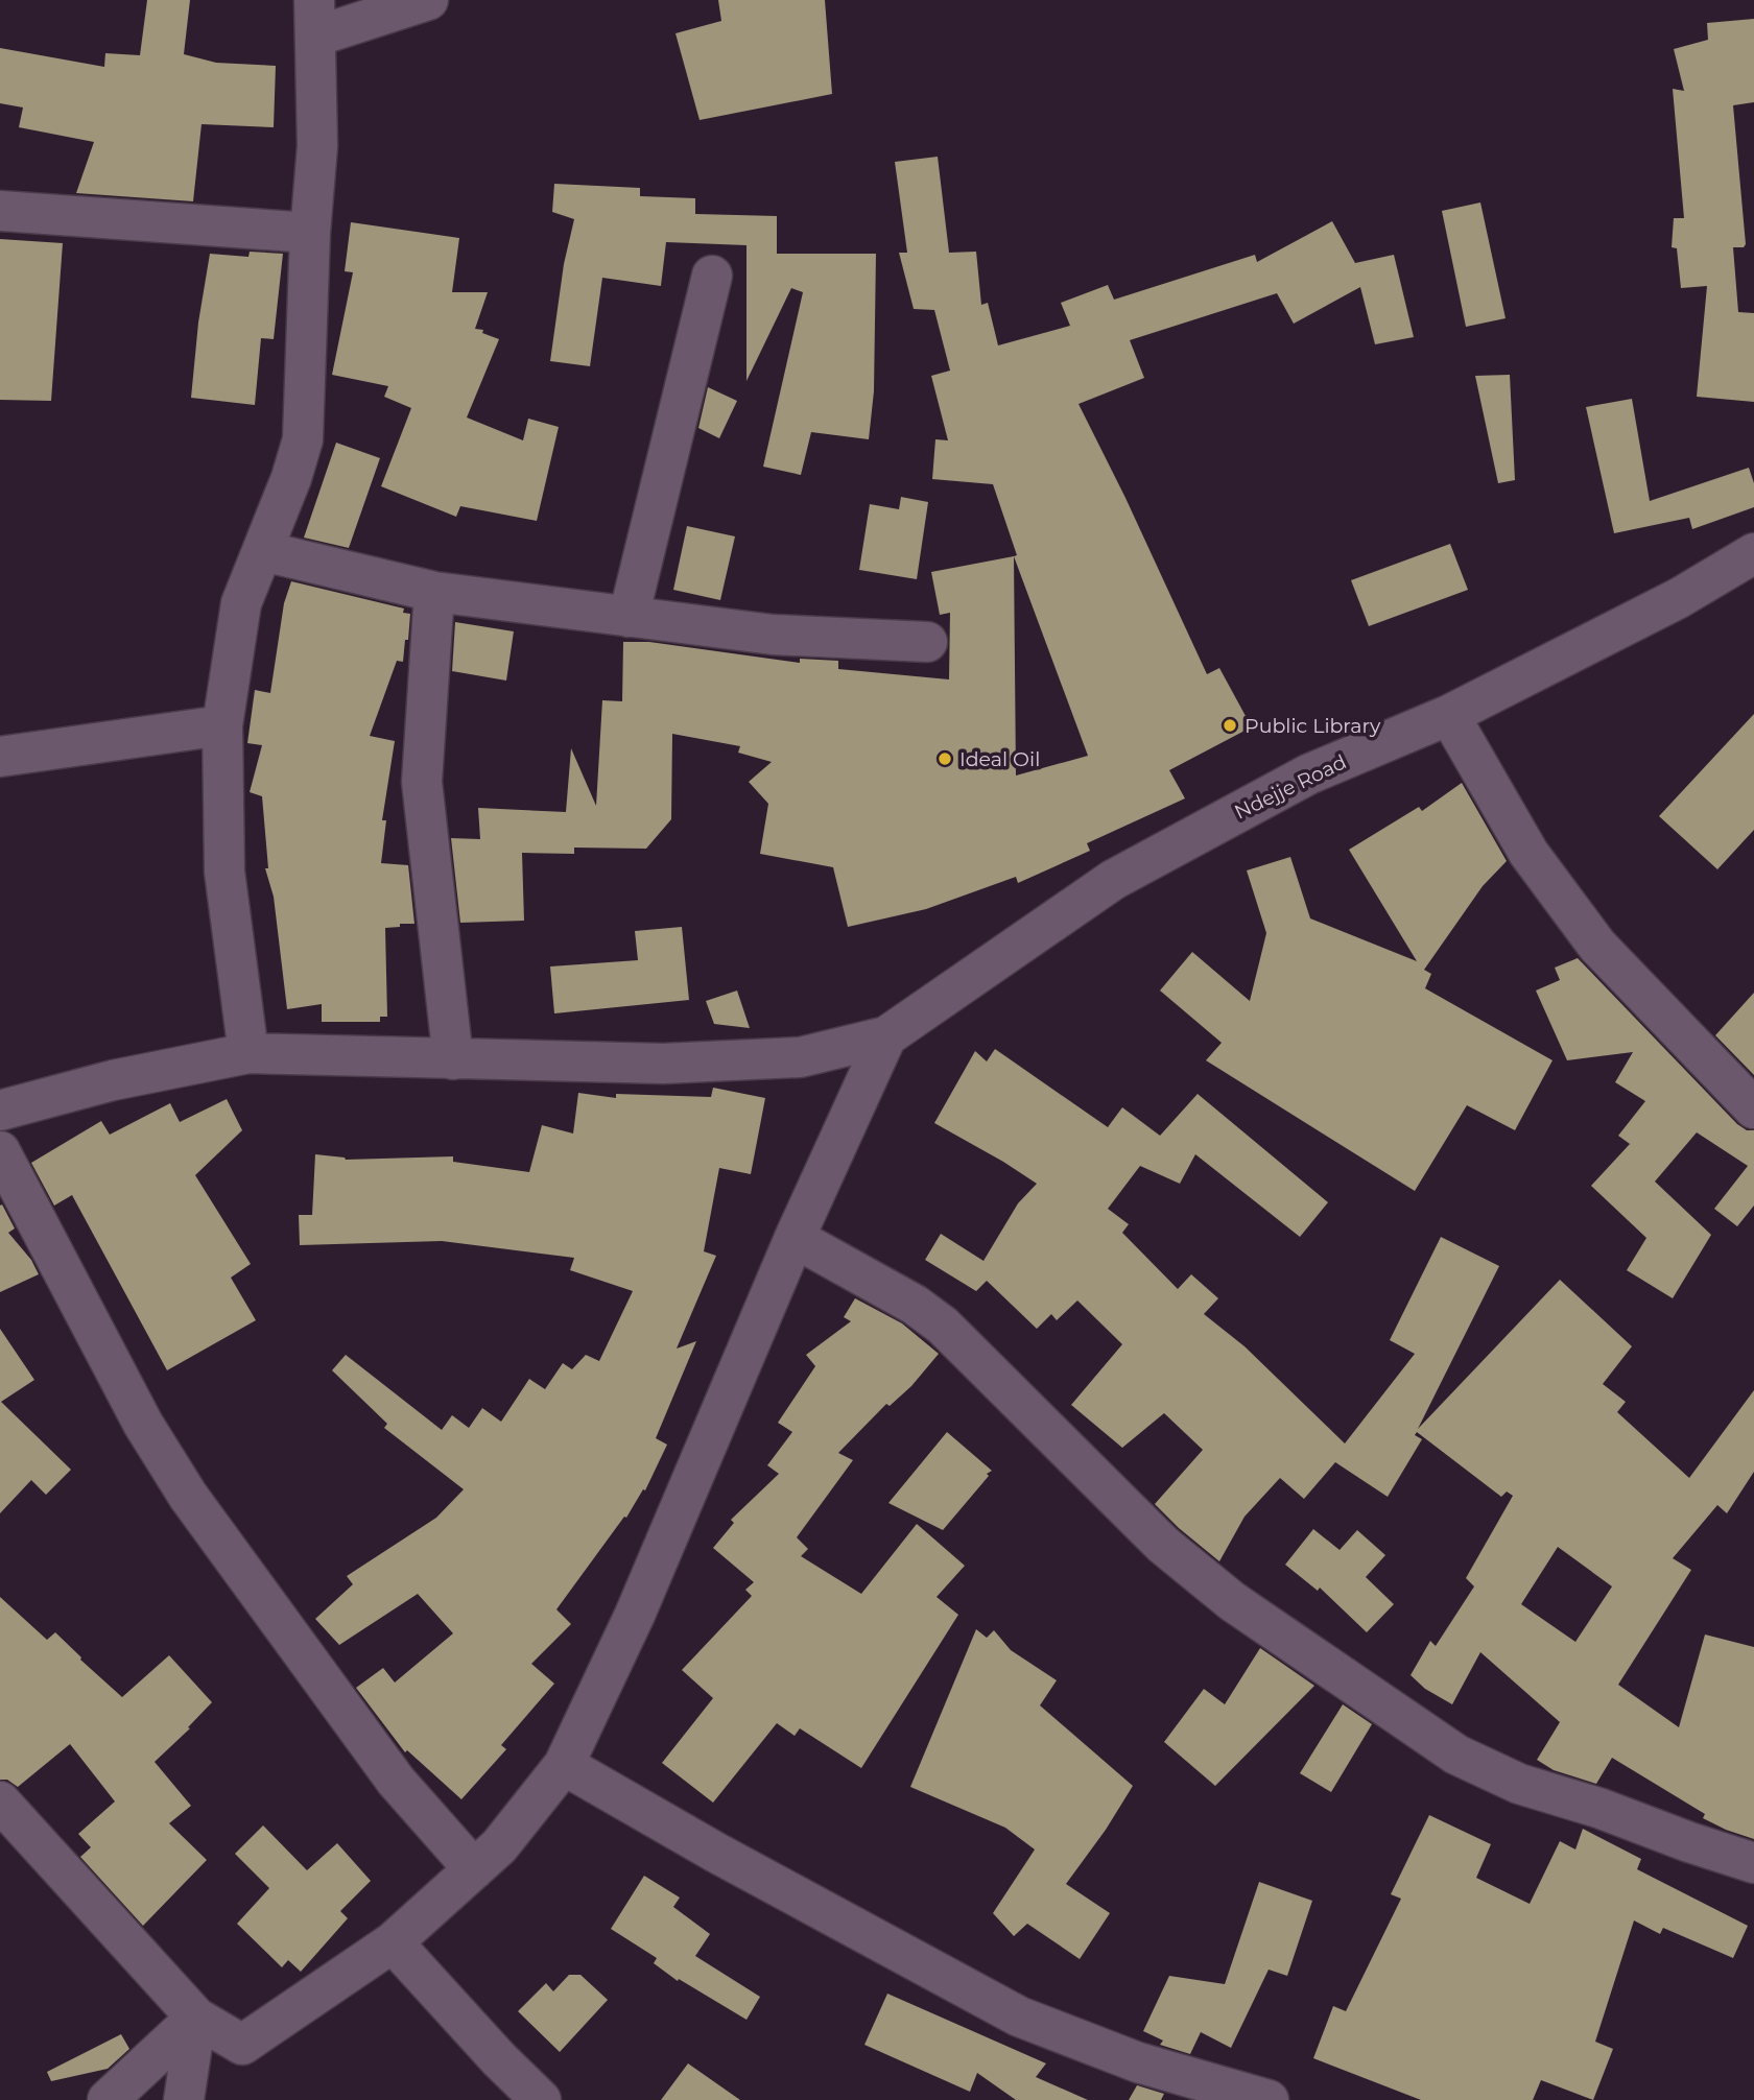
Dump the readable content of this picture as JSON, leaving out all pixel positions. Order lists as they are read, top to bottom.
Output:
{
  "streets": {
    "street": ["Ndejje Road"]
  },
  "places": ["Public Library", "Ideal Oil"]
}
